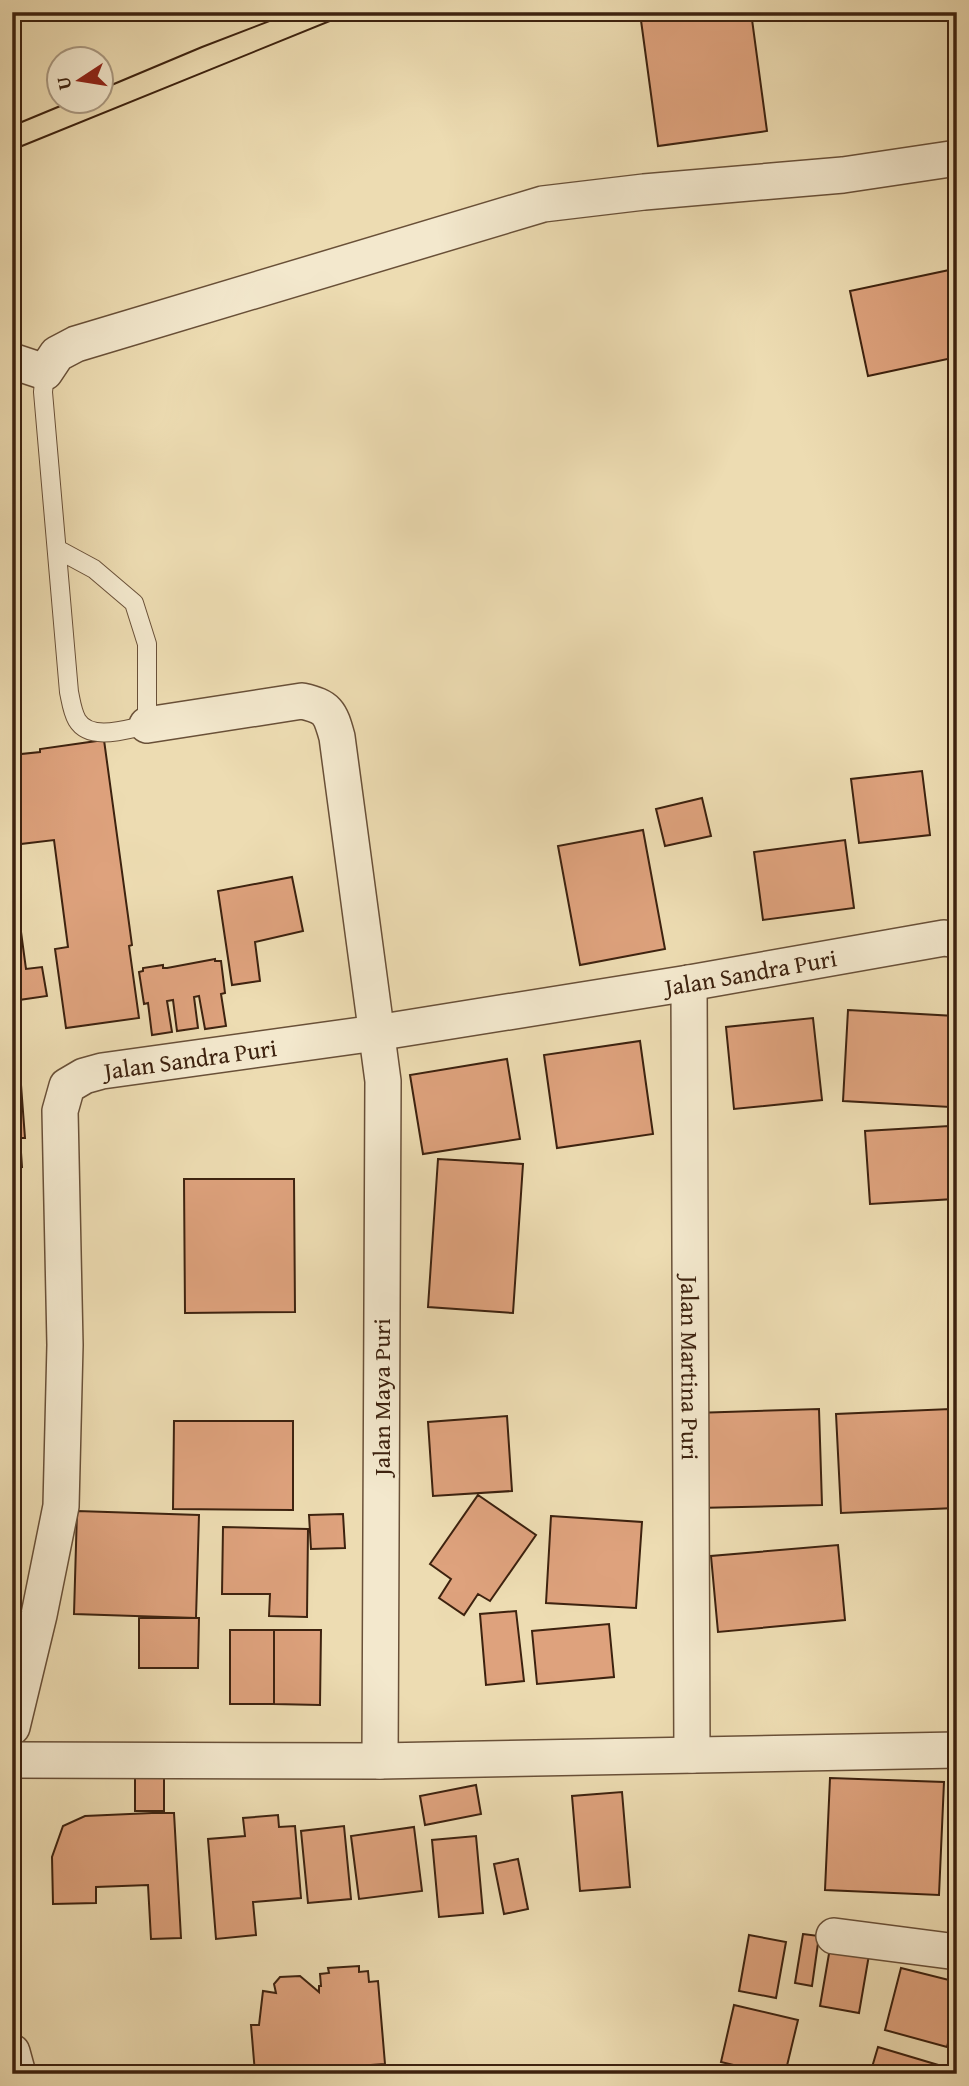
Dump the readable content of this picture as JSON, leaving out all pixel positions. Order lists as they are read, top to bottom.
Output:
{
  "streets": {
    "street": ["Jalan Sandra Puri", "Jalan Martina Puri", "Jalan Maya Puri"]
  },
  "crossings": [
    ["Jalan Sandra Puri", "Jalan Martina Puri"],
    ["Jalan Sandra Puri", "Jalan Maya Puri"]
  ],
  "north": "left"
}
